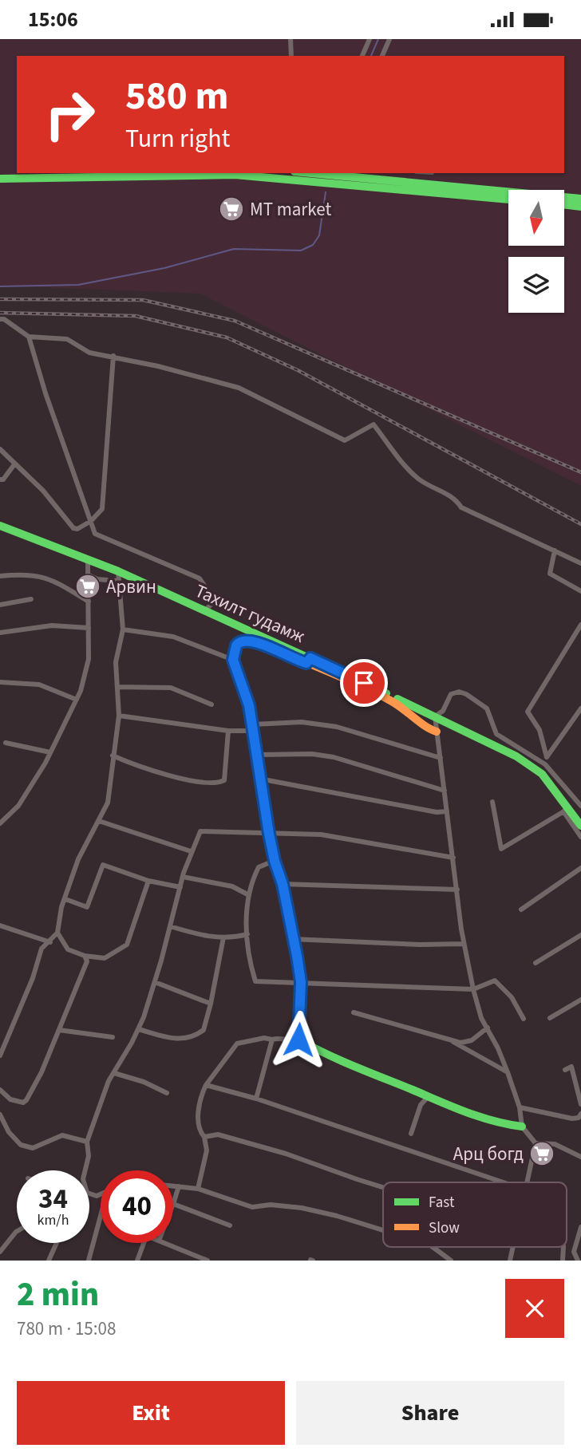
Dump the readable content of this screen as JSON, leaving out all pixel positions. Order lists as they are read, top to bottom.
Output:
{
  "streets": {
    "main road": ["Тахилт гудамж"]
  },
  "places": {
    "supermarket": ["MT market", "Арвин", "Арц богд"]
  },
  "legend": ["Fast", "Slow"],
  "north": "bottom",
  "page": {
    "status": "15:06",
    "turn": ["580 m", "Turn right"],
    "speed": "34 km/h",
    "limit": "40",
    "heading": ["2 min", "780 m · 15:08"],
    "buttons": ["Exit", "Share"]
  }
}
